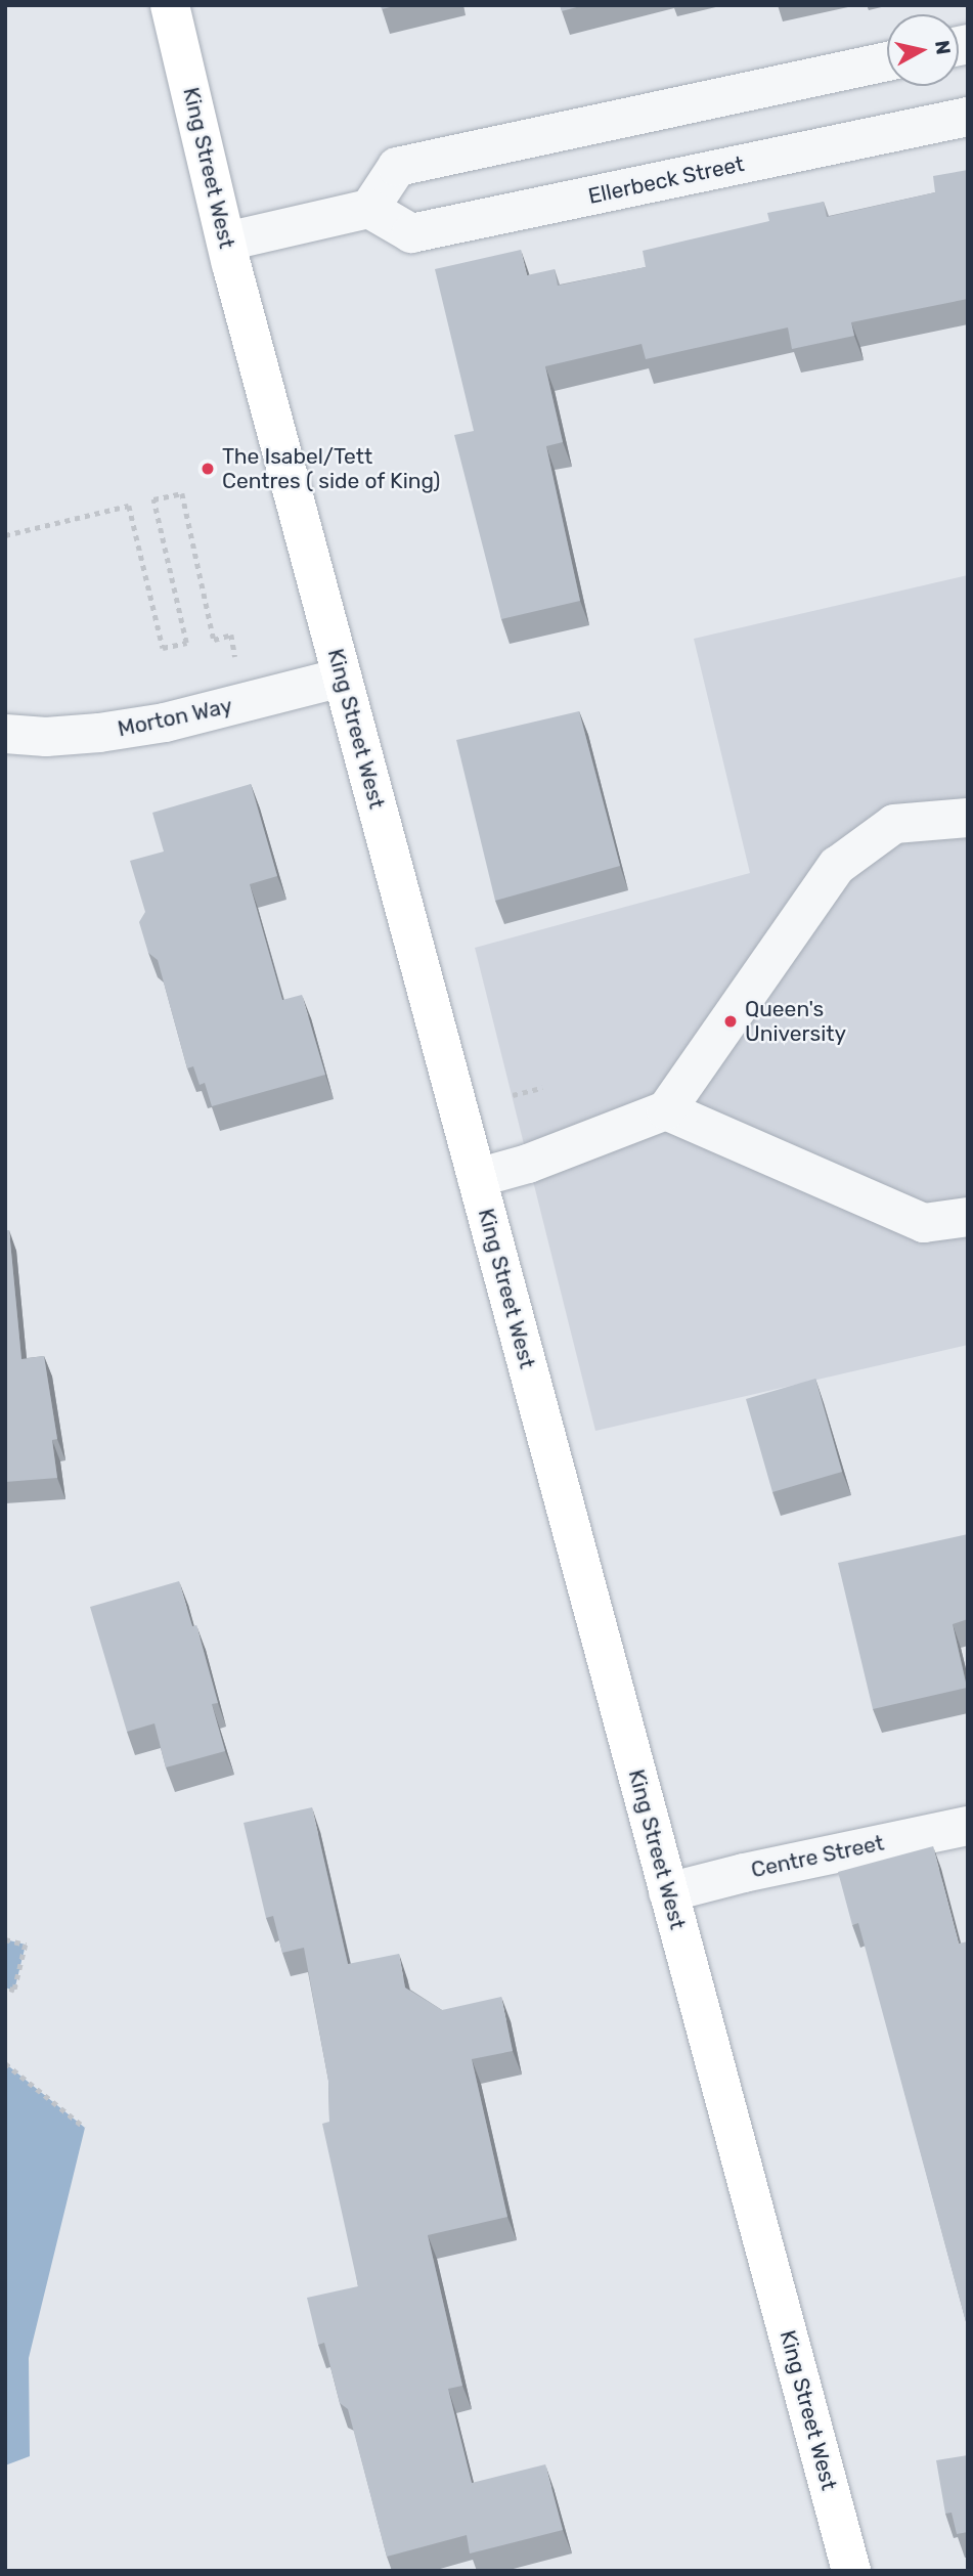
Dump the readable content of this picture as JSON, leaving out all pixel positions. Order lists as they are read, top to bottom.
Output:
{
  "streets": {
    "main road": ["King Street West"],
    "street": ["Ellerbeck Street", "Morton Way", "Centre Street"]
  },
  "crossings": [
    ["King Street West", "Morton Way"],
    ["King Street West", "Centre Street"]
  ],
  "places": ["The Isabel/Tett Centres ( side of King)", "Queen's University"],
  "north": "right"
}
